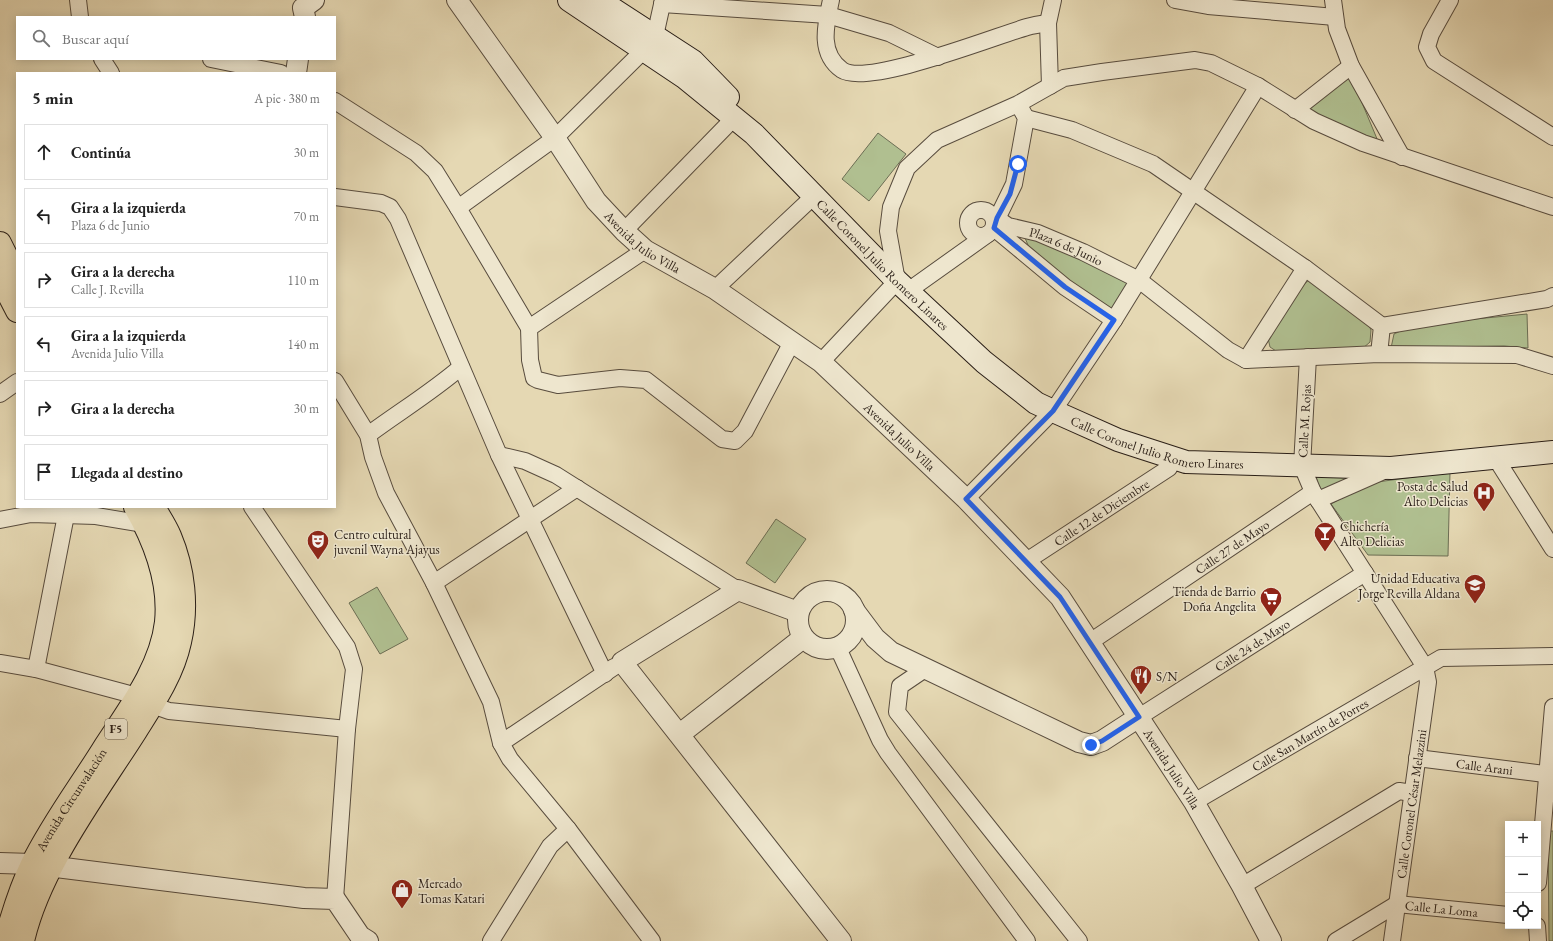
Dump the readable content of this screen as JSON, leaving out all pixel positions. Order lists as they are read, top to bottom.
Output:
{
  "streets": {
    "highway": ["F5", "Avenida Circunvalación"],
    "main road": ["Calle Coronel Julio Romero Linares"],
    "street": [
      "Avenida Julio Villa",
      "Plaza 6 de Junio",
      "Calle M. Rojas",
      "Calle 12 de Diciembre",
      "Calle 27 de Mayo",
      "Calle 24 de Mayo",
      "Calle San Martín de Porres",
      "Calle Arani",
      "Calle Coronel César Melazzini",
      "Calle La Loma"
    ]
  },
  "crossings": [
    ["Avenida Julio Villa", "Calle 12 de Diciembre"],
    ["Avenida Julio Villa", "Calle 27 de Mayo"],
    ["Avenida Julio Villa", "Calle 24 de Mayo"],
    ["Avenida Julio Villa", "Calle San Martín de Porres"],
    ["Calle Coronel Julio Romero Linares", "Calle M. Rojas"],
    ["Calle Coronel Julio Romero Linares", "Calle 12 de Diciembre"],
    ["Calle Coronel Julio Romero Linares", "Calle 27 de Mayo"],
    ["Calle M. Rojas", "Calle 27 de Mayo"],
    ["Calle M. Rojas", "Calle 24 de Mayo"],
    ["Calle M. Rojas", "Calle San Martín de Porres"],
    ["Calle M. Rojas", "Calle Coronel César Melazzini"],
    ["Calle San Martín de Porres", "Calle Coronel César Melazzini"],
    ["Calle Arani", "Calle Coronel César Melazzini"],
    ["Calle Coronel César Melazzini", "Calle La Loma"]
  ],
  "places": {
    "hospital": ["Posta de Salud Alto Delicias"],
    "bar": ["Chichería Alto Delicias"],
    "theatre": ["Centro cultural juvenil Wayna Ajayus"],
    "school or university": ["Unidad Educativa Jorge Revilla Aldana"],
    "supermarket": ["Tienda de Barrio Doña Angelita"],
    "restaurant": ["S/N"],
    "shop": ["Mercado Tomas Katari"]
  },
  "page": {
    "search": "Buscar aquí",
    "heading": ["5 min", "A pie · 380 m"],
    "list": [
      ["Continúa", "30 m"],
      ["Gira a la izquierda", "Plaza 6 de Junio", "70 m"],
      ["Gira a la derecha", "Calle J. Revilla", "110 m"],
      ["Gira a la izquierda", "Avenida Julio Villa", "140 m"],
      ["Gira a la derecha", "30 m"],
      "Llegada al destino"
    ],
    "map_buttons": ["+", "−"]
  }
}
